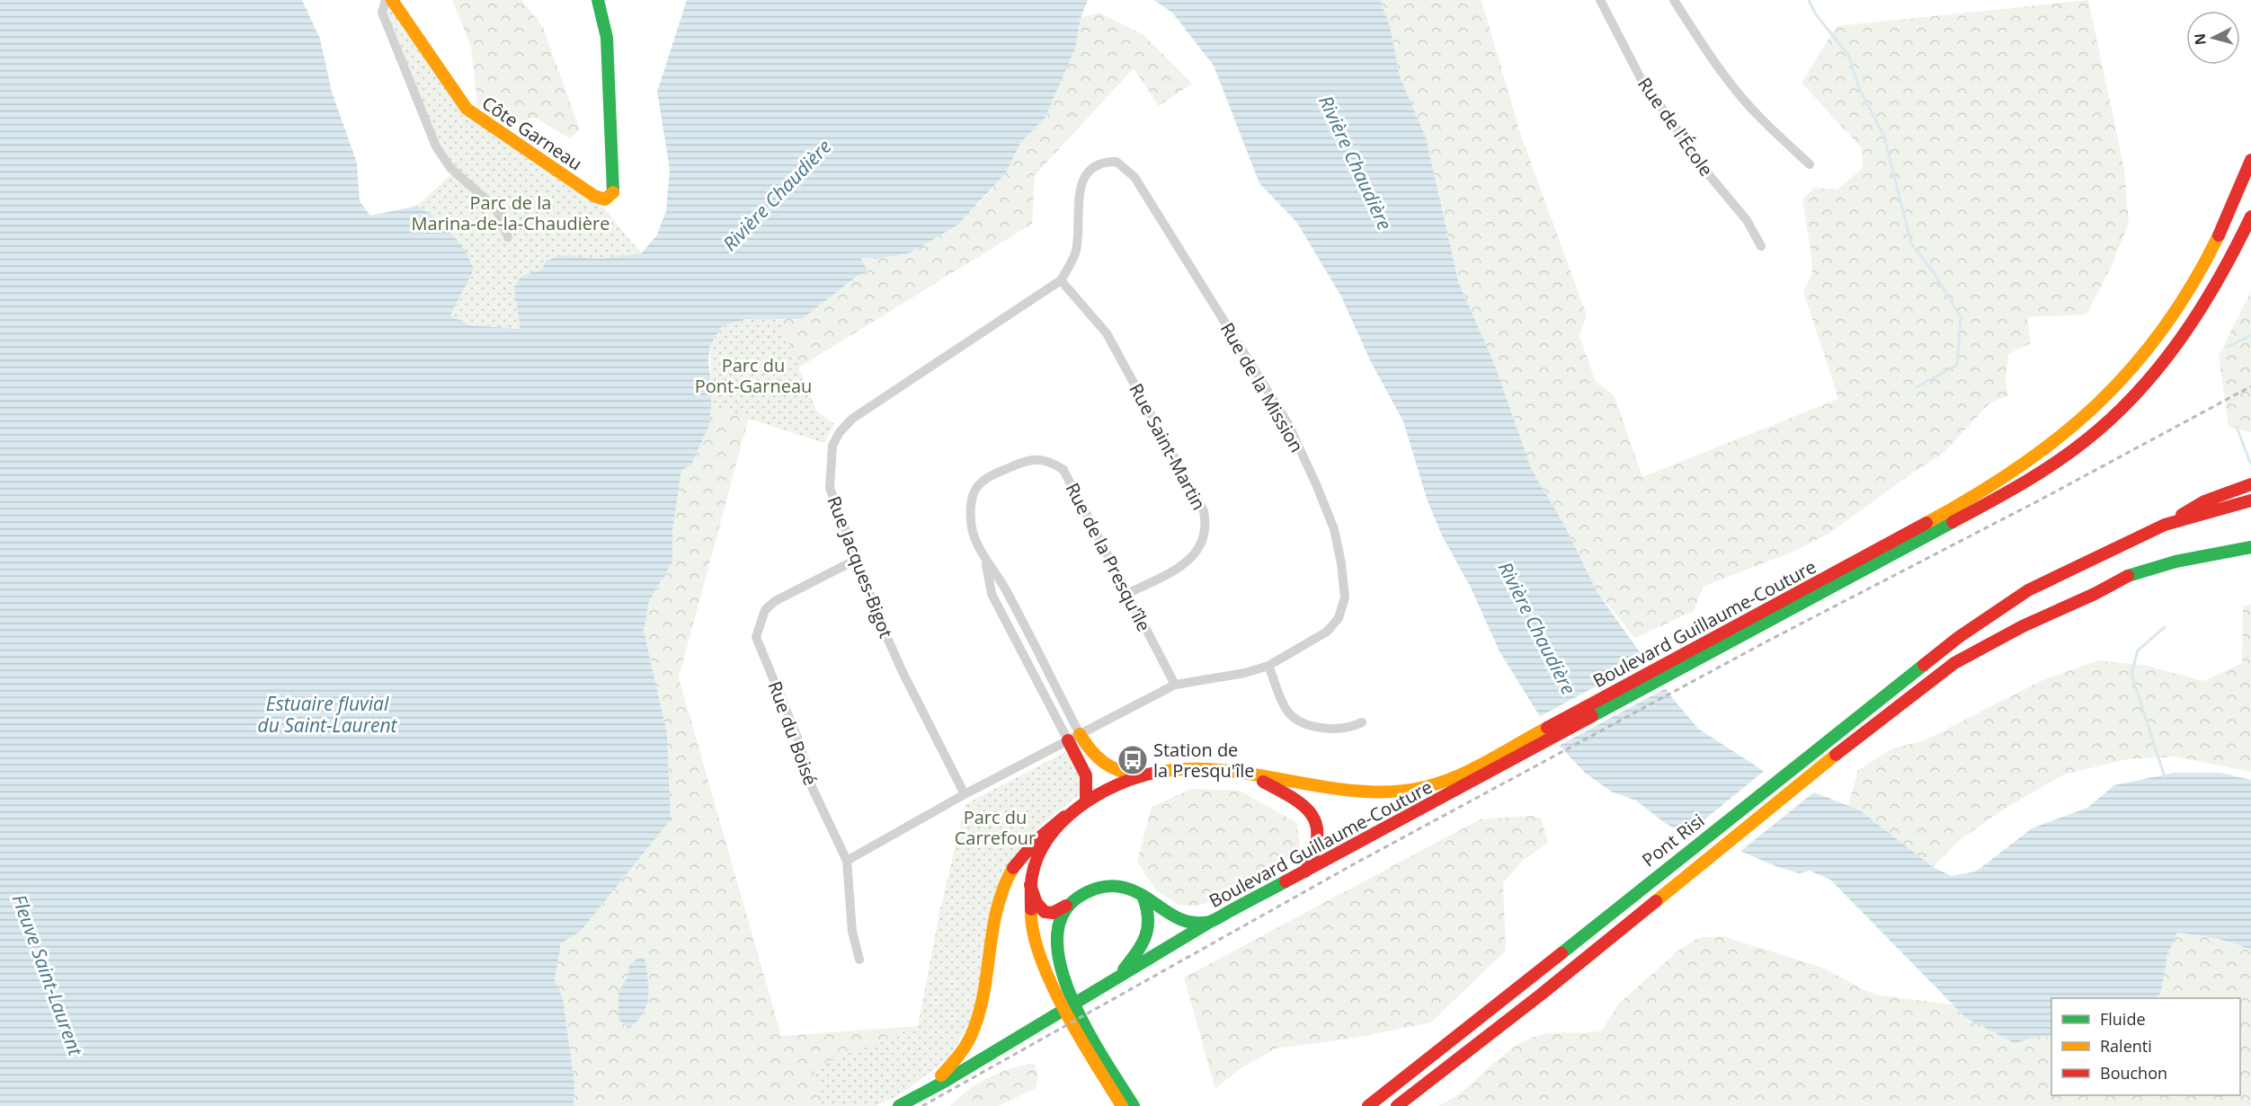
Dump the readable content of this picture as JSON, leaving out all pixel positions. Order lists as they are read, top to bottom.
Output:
{
  "streets": {
    "main road": ["Côte Garneau", "Boulevard Guillaume-Couture", "Pont Risi"],
    "street": [
      "Rue de l'École",
      "Rue de la Mission",
      "Rue Saint-Martin",
      "Rue de la Presqu'île",
      "Rue Jacques-Bigot",
      "Rue du Boisé"
    ]
  },
  "crossings": [
    ["Rue de la Mission", "Rue Saint-Martin"],
    ["Rue de la Mission", "Rue de la Presqu'île"],
    ["Rue de la Mission", "Rue Jacques-Bigot"],
    ["Rue de la Mission", "Rue du Boisé"],
    ["Rue Saint-Martin", "Rue de la Presqu'île"],
    ["Rue Saint-Martin", "Rue Jacques-Bigot"],
    ["Rue Jacques-Bigot", "Rue du Boisé"]
  ],
  "water": ["Rivière Chaudière", "Estuaire fluvial du Saint-Laurent", "Fleuve Saint-Laurent"],
  "parks": ["Parc de la Marina-de-la-Chaudière", "Parc du Pont-Garneau", "Parc du Carrefour"],
  "places": {
    "bus stop": ["Station de la Presqu'île"]
  },
  "legend": ["Fluide", "Ralenti", "Bouchon"],
  "north": "left"
}
